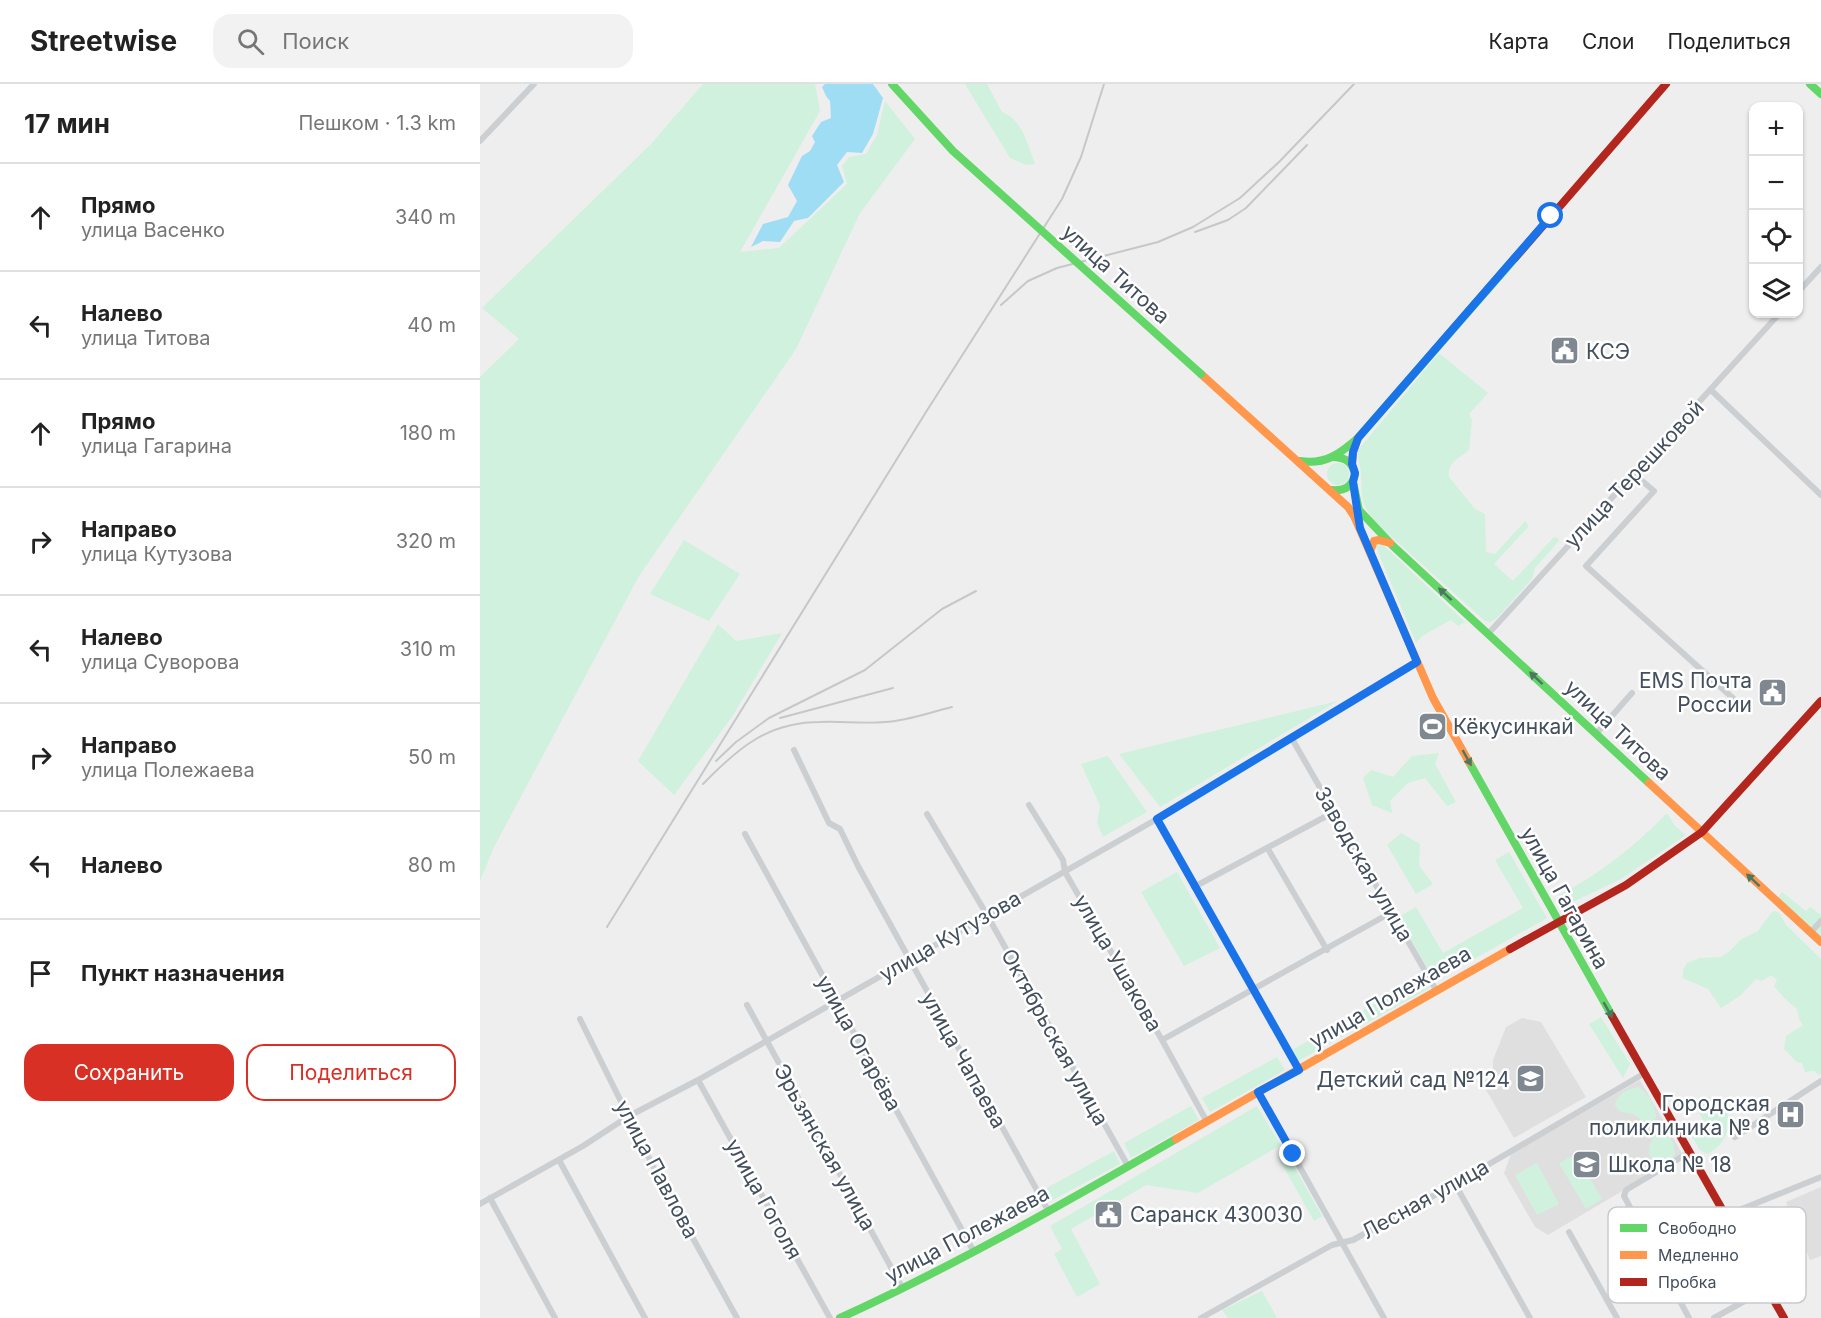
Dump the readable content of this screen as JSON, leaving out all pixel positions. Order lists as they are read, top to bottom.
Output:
{
  "streets": {
    "main road": ["улица Титова", "улица Гагарина", "улица Полежаева"],
    "street": [
      "улица Терешковой",
      "Заводская улица",
      "улица Кутузова",
      "улица Ушакова",
      "Октябрьская улица",
      "улица Огарёва",
      "улица Чапаева",
      "Эрьзянская улица",
      "улица Павлова",
      "улица Гоголя",
      "Лесная улица"
    ]
  },
  "crossings": [
    ["улица Титова", "улица Терешковой"],
    ["улица Титова", "улица Гагарина"],
    ["улица Титова", "улица Полежаева"],
    ["Заводская улица", "улица Кутузова"],
    ["Заводская улица", "улица Полежаева"],
    ["улица Гагарина", "улица Кутузова"],
    ["улица Гагарина", "улица Полежаева"],
    ["улица Гагарина", "Лесная улица"],
    ["улица Кутузова", "улица Ушакова"],
    ["улица Кутузова", "Октябрьская улица"],
    ["улица Кутузова", "улица Огарёва"],
    ["улица Кутузова", "улица Чапаева"],
    ["улица Кутузова", "Эрьзянская улица"],
    ["улица Кутузова", "улица Павлова"],
    ["улица Кутузова", "улица Гоголя"],
    ["улица Ушакова", "улица Полежаева"],
    ["улица Полежаева", "Октябрьская улица"],
    ["улица Полежаева", "улица Огарёва"],
    ["улица Полежаева", "улица Чапаева"],
    ["улица Полежаева", "Эрьзянская улица"]
  ],
  "one_way": ["улица Гагарина"],
  "places": {
    "public building": ["КСЭ", "EMS Почта России", "Саранск 430030"],
    "sports": ["Кёкусинкай"],
    "school or university": ["Детский сад №124", "Школа № 18"],
    "hospital": ["Городская поликлиника № 8"]
  },
  "legend": ["Свободно", "Медленно", "Пробка"],
  "page": {
    "header": "Streetwise",
    "search": "Поиск",
    "nav": ["Карта", "Слои", "Поделиться"],
    "heading": ["17 мин", "Пешком · 1.3 km"],
    "map_buttons": ["+", "−"],
    "list": [
      ["Прямо", "улица Васенко", "340 m"],
      ["Налево", "улица Титова", "40 m"],
      ["Прямо", "улица Гагарина", "180 m"],
      ["Направо", "улица Кутузова", "320 m"],
      ["Налево", "улица Суворова", "310 m"],
      ["Направо", "улица Полежаева", "50 m"],
      ["Налево", "80 m"],
      "Пункт назначения"
    ],
    "buttons": ["Сохранить", "Поделиться"]
  }
}
